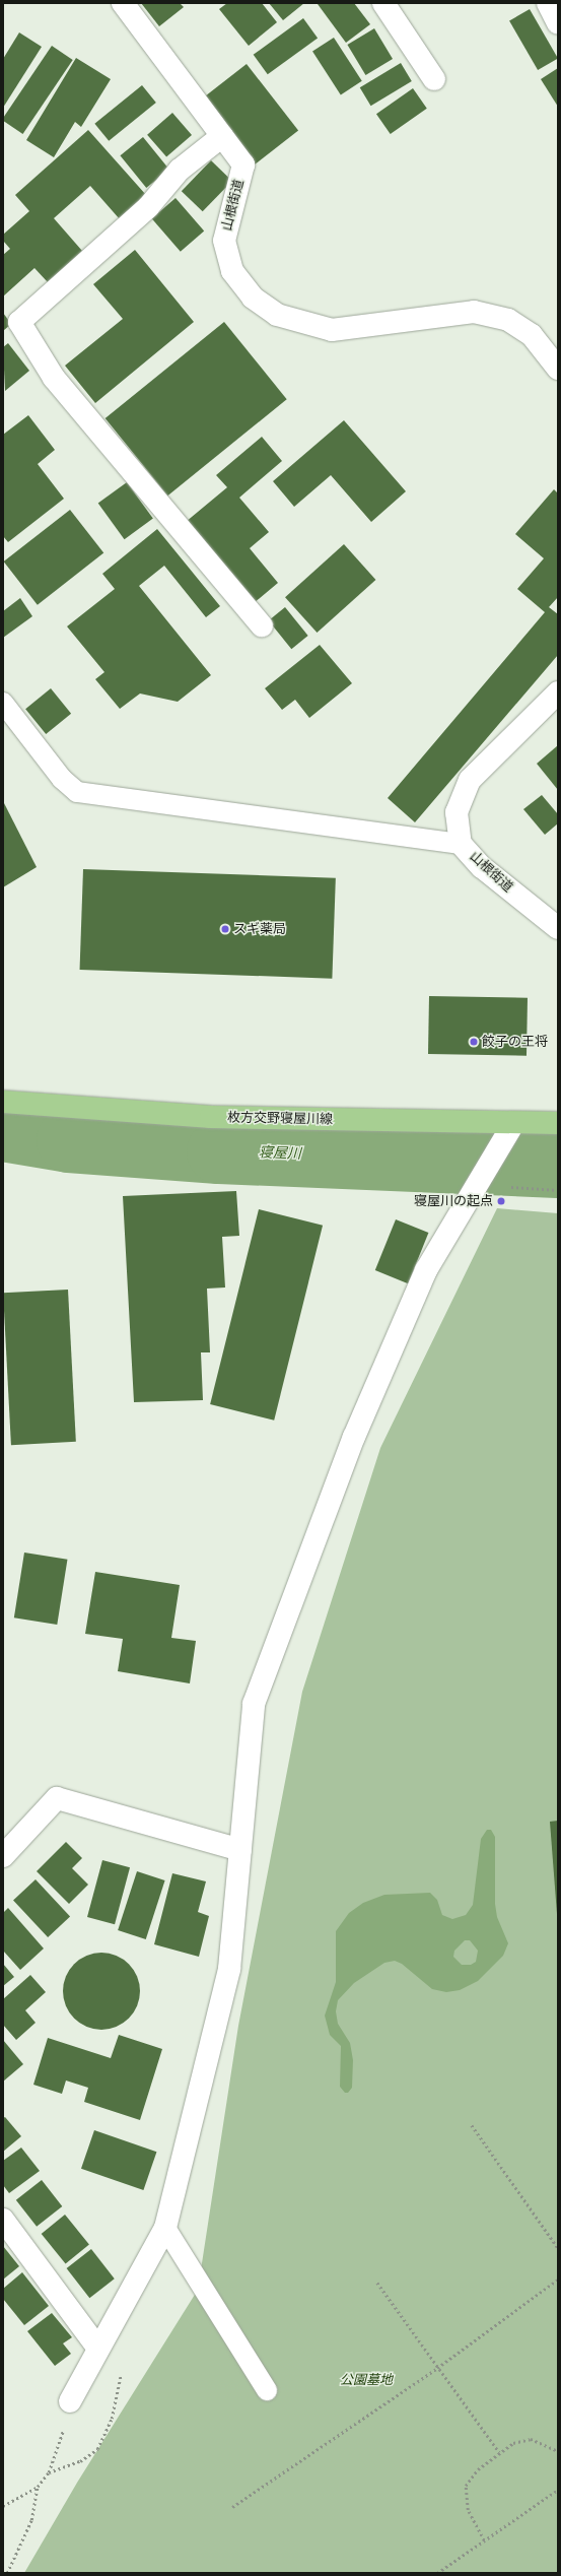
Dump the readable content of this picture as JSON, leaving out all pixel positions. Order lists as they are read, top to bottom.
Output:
{
  "streets": {
    "main road": ["枚方交野寝屋川線"],
    "street": ["山根街道"]
  },
  "water": ["寝屋川"],
  "parks": ["公園墓地"],
  "places": ["スギ薬局", "餃子の王将", "寝屋川の起点"]
}
